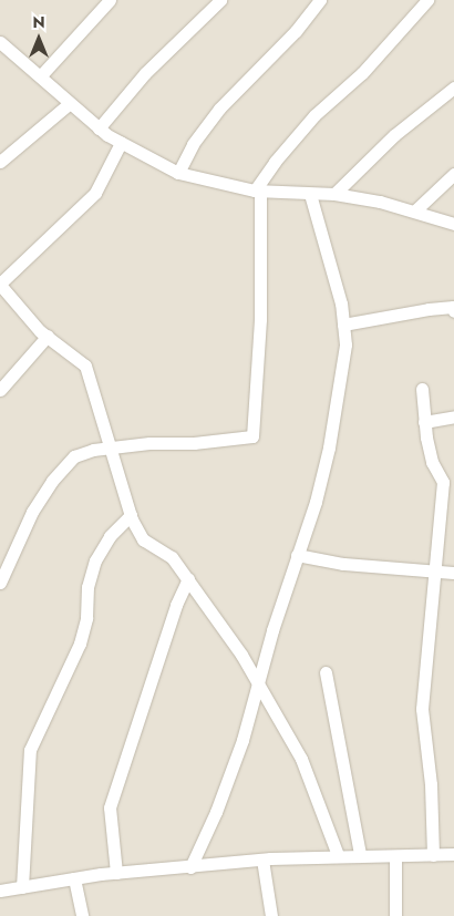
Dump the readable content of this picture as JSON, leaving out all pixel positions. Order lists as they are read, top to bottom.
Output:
{
  "north": "top"
}
